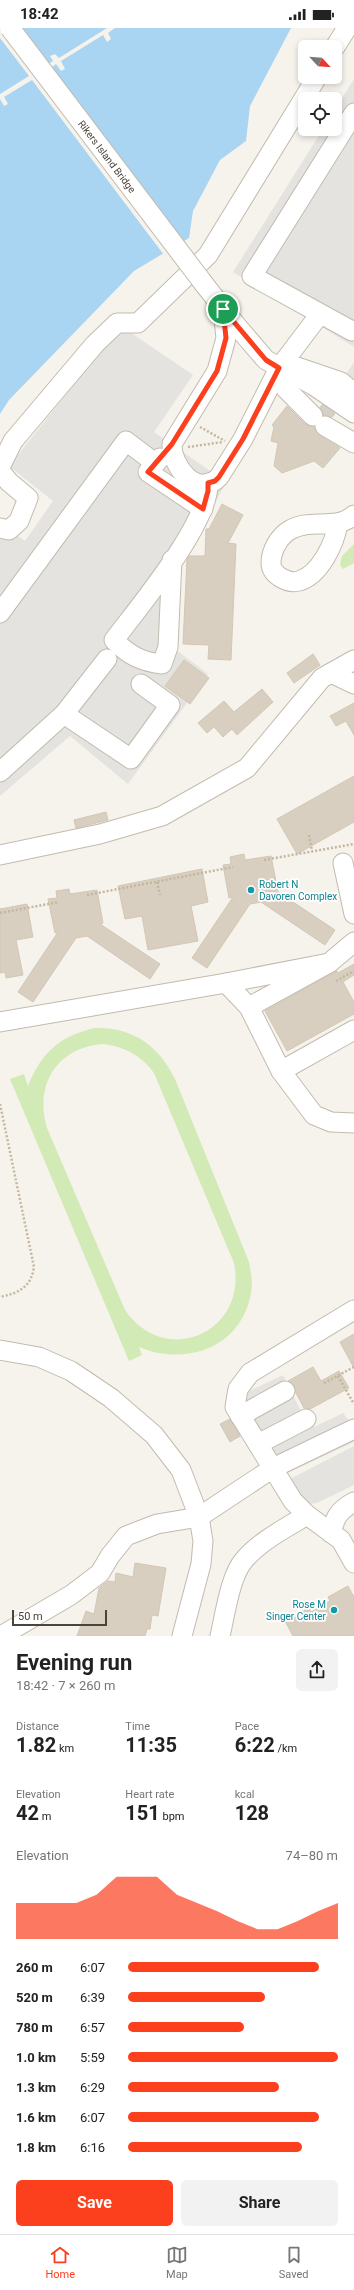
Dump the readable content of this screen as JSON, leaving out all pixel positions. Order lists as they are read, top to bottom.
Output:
{
  "streets": {
    "street": ["Rikers Island Bridge"]
  },
  "places": ["Robert N Davoren Complex", "Rose M Singer Center"],
  "scale_bar": "50 m",
  "north": "bottom right",
  "page": {
    "status": "18:42",
    "scale": "50 m",
    "heading": ["Evening run", "18:42 · 7 × 260 m"],
    "stats": [
      ["Distance", "1.82 km"],
      ["Time", "11:35"],
      ["Pace", "6:22 /km"],
      ["Elevation", "42 m"],
      ["Heart rate", "151 bpm"],
      ["kcal", "128"]
    ],
    "chart": ["Elevation", "74–80 m"],
    "list": [
      {
        "name": "260 m",
        "note": "6:07"
      },
      {
        "name": "520 m",
        "note": "6:39"
      },
      {
        "name": "780 m",
        "note": "6:57"
      },
      {
        "name": "1.0 km",
        "note": "5:59"
      },
      {
        "name": "1.3 km",
        "note": "6:29"
      },
      {
        "name": "1.6 km",
        "note": "6:07"
      },
      {
        "name": "1.8 km",
        "note": "6:16"
      }
    ],
    "buttons": ["Save", "Share"],
    "tabs": ["Home", "Map", "Saved"]
  }
}
